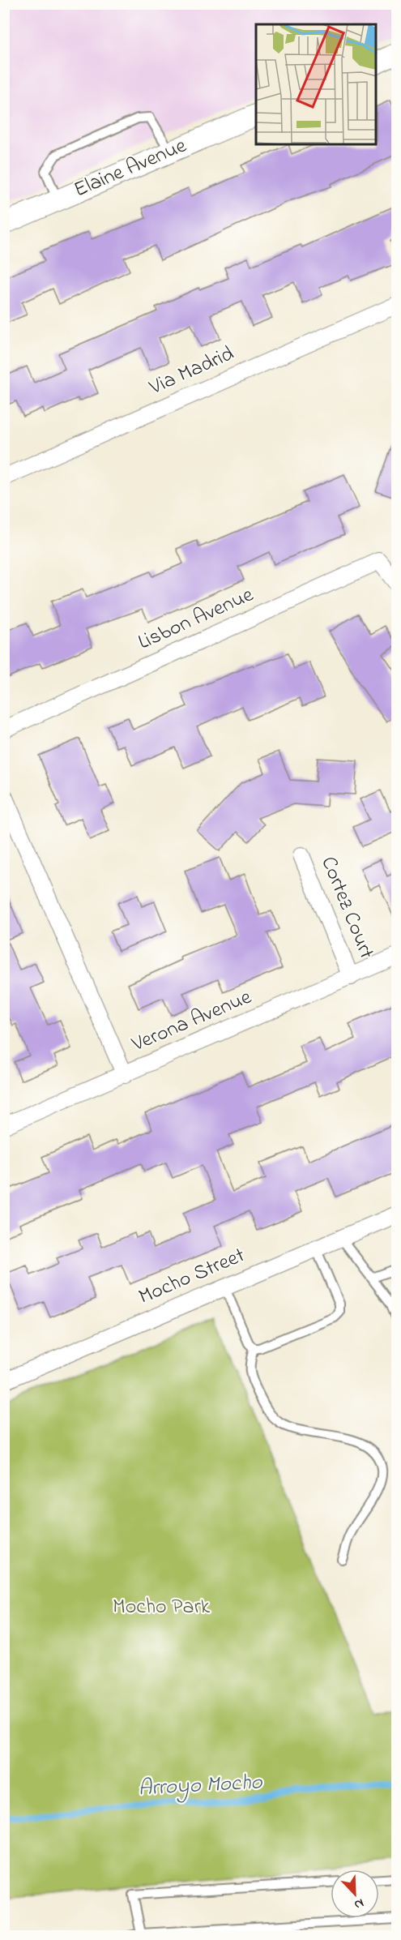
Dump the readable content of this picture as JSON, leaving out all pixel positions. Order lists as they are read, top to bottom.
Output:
{
  "streets": {
    "street": [
      "Elaine Avenue",
      "Via Madrid",
      "Lisbon Avenue",
      "Cortez Court",
      "Verona Avenue",
      "Mocho Street"
    ]
  },
  "crossings": [
    ["Cortez Court", "Verona Avenue"]
  ],
  "water": ["Arroyo Mocho"],
  "parks": ["Mocho Park"],
  "north": "bottom right"
}
